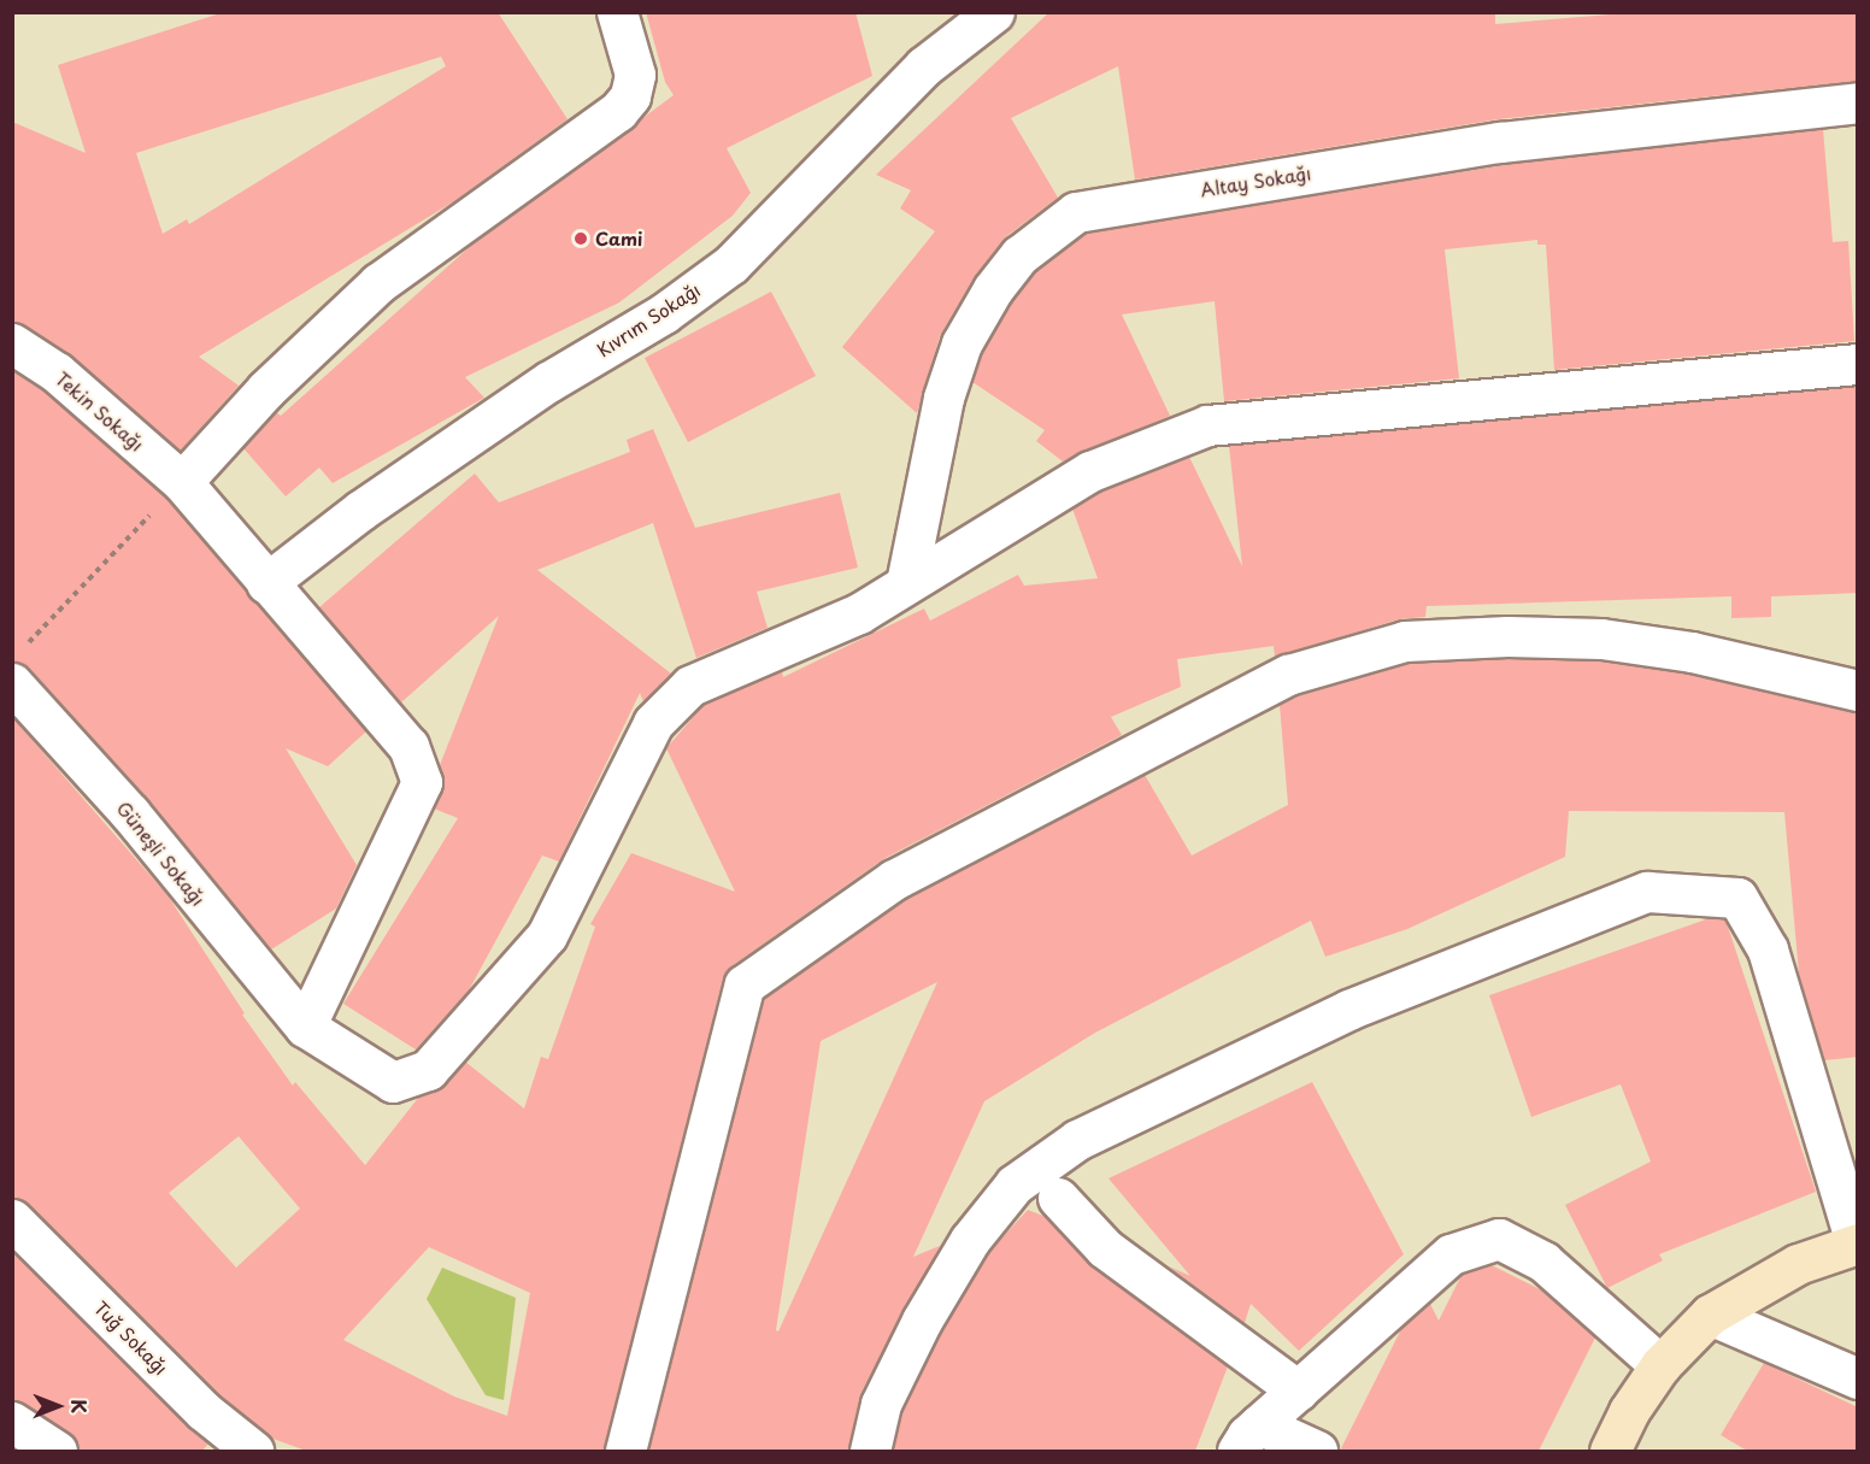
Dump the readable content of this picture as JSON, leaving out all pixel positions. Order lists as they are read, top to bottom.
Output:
{
  "streets": {
    "street": [
      "Altay Sokağı",
      "Kıvrım Sokağı",
      "Tekin Sokağı",
      "Güneşli Sokağı",
      "Tuğ Sokağı"
    ]
  },
  "crossings": [
    ["Altay Sokağı", "Güneşli Sokağı"],
    ["Kıvrım Sokağı", "Tekin Sokağı"],
    ["Tekin Sokağı", "Güneşli Sokağı"]
  ],
  "places": ["Cami"],
  "north": "right"
}
